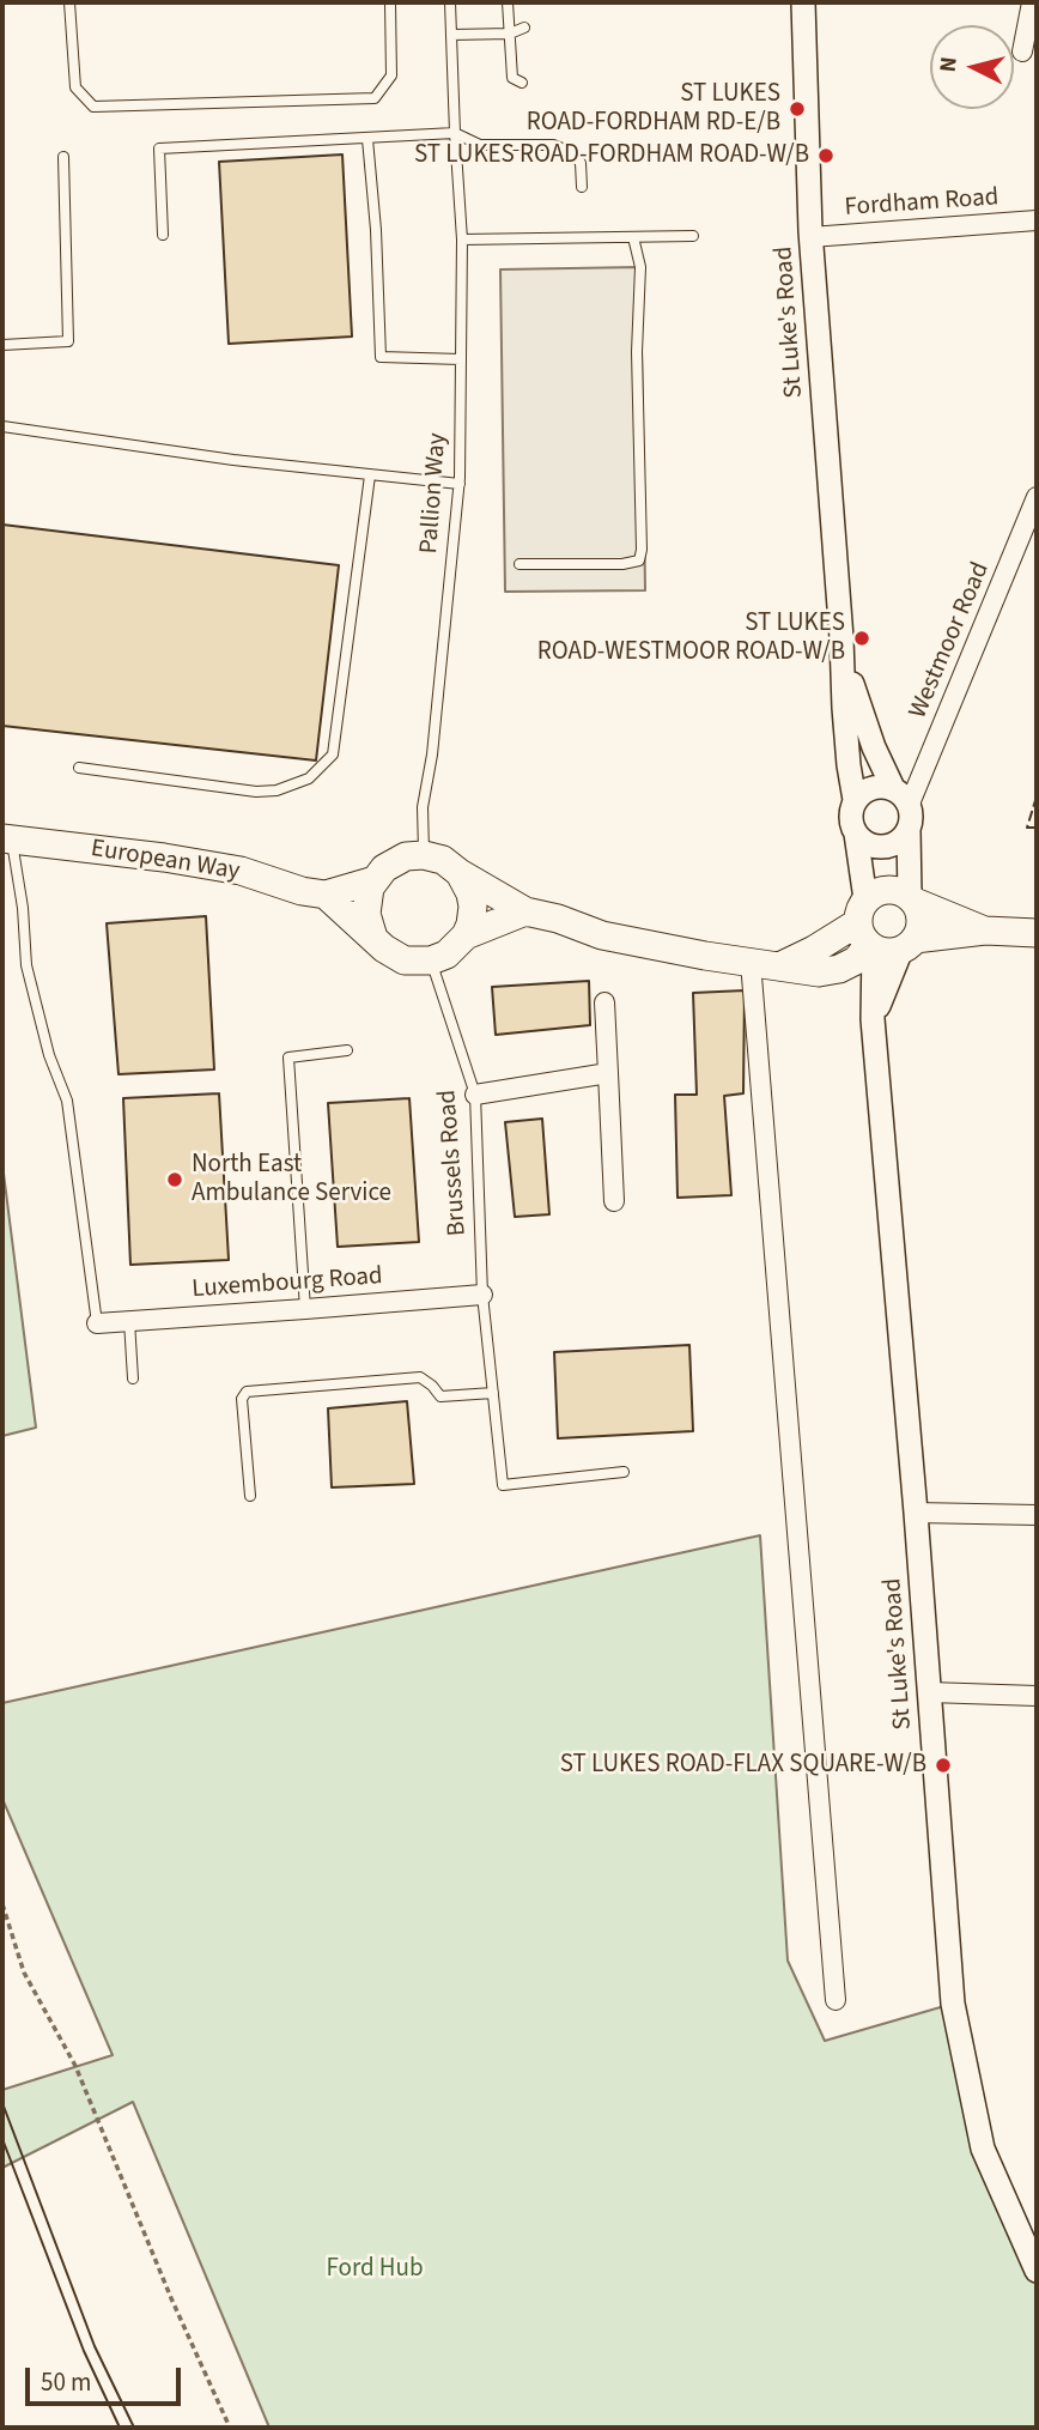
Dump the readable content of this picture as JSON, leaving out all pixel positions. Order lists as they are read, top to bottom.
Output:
{
  "streets": {
    "main road": ["European Way"],
    "street": [
      "Fordham Road",
      "St Luke's Road",
      "Westmoor Road",
      "Luxembourg Road"
    ],
    "lane": ["Pallion Way", "Brussels Road"]
  },
  "crossings": [
    ["Fordham Road", "St Luke's Road"],
    ["St Luke's Road", "Westmoor Road"],
    ["Pallion Way", "Brussels Road"],
    ["Brussels Road", "Luxembourg Road"]
  ],
  "parks": ["Ford Hub"],
  "places": [
    "ST LUKES ROAD-FORDHAM RD-E/B",
    "ST LUKES ROAD-FORDHAM ROAD-W/B",
    "ST LUKES ROAD-WESTMOOR ROAD-W/B",
    "North East Ambulance Service",
    "ST LUKES ROAD-FLAX SQUARE-W/B"
  ],
  "scale_bar": "50 m",
  "north": "left"
}
